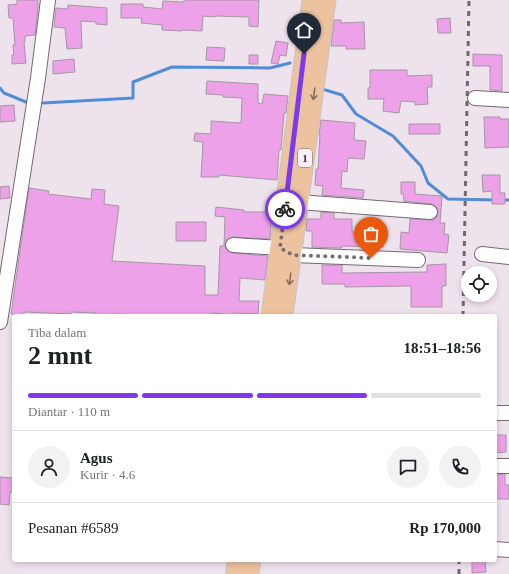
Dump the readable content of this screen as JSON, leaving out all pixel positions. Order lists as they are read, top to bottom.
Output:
{
  "streets": {
    "main road": ["1"]
  },
  "page": {
    "heading": ["2 mnt", "Tiba dalam", "18:51–18:56"],
    "panel": [
      "Agus",
      "Kurir · 4.6",
      "Pesanan #6589",
      "Rp 170,000"
    ],
    "bar": "Diantar · 110 m"
  }
}
